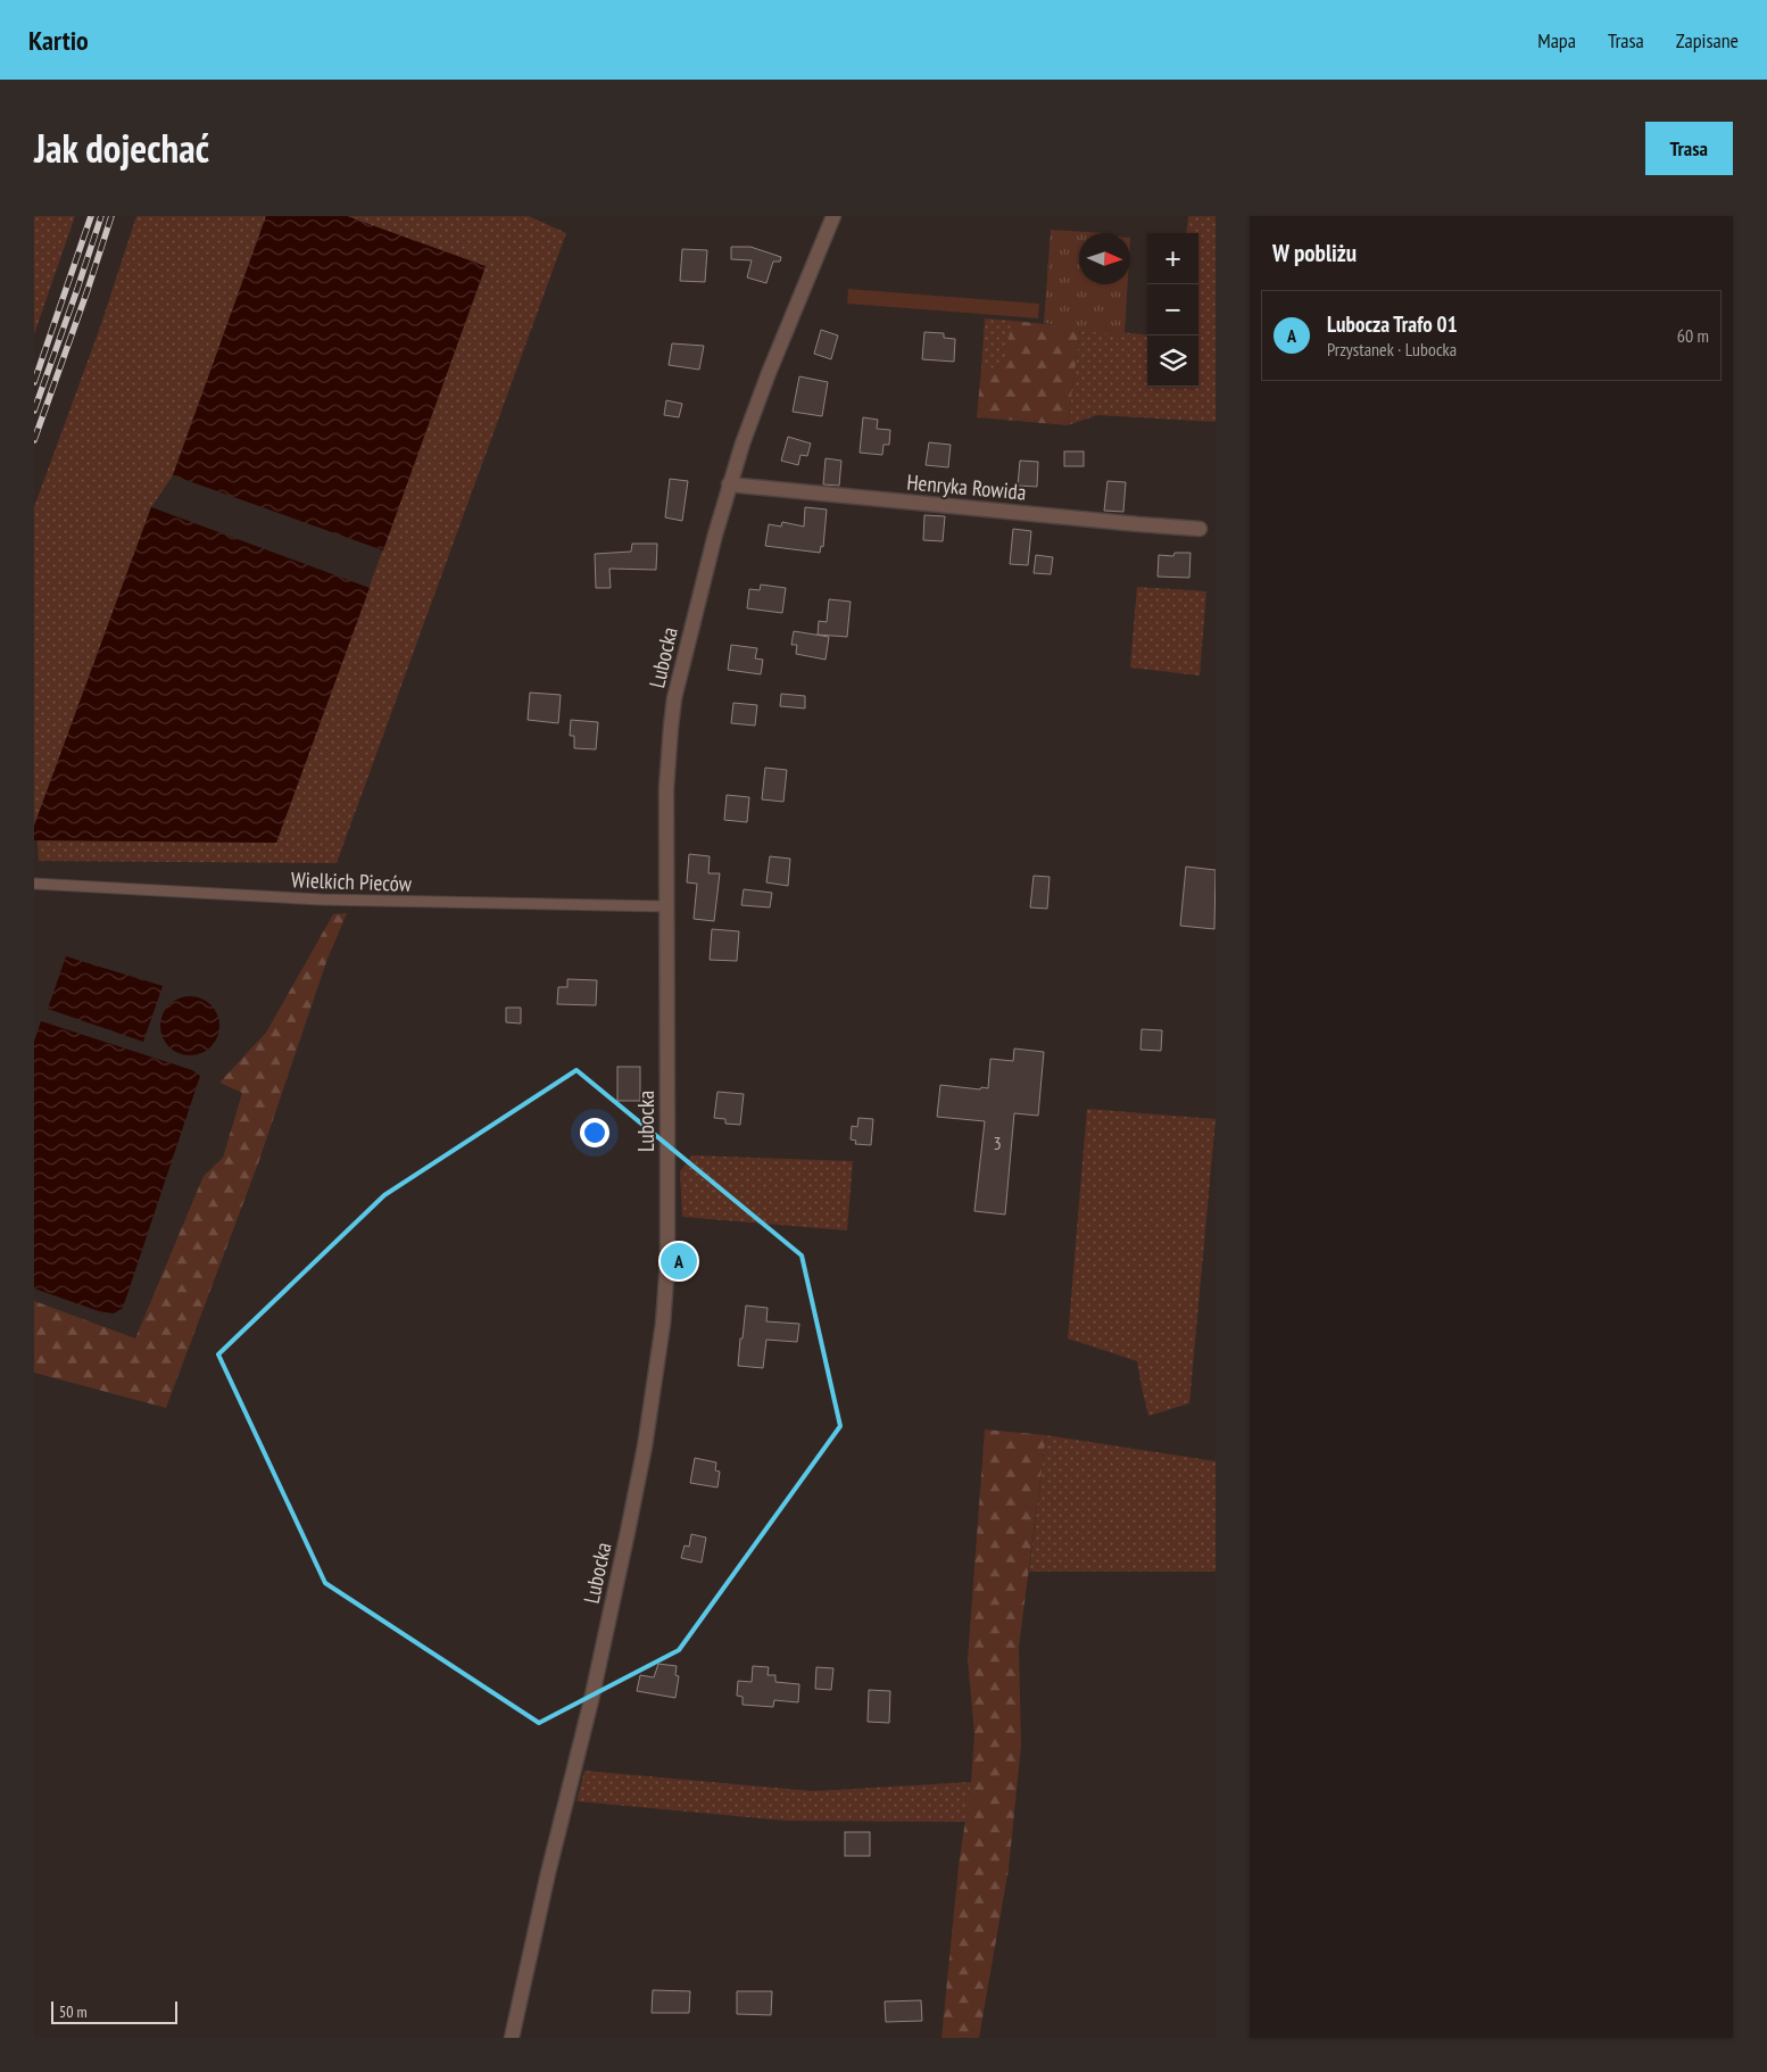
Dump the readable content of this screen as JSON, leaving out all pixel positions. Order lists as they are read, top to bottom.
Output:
{
  "streets": {
    "street": ["Henryka Rowida", "Lubocka"],
    "lane": ["Wielkich Pieców"]
  },
  "crossings": [
    ["Henryka Rowida", "Lubocka"],
    ["Lubocka", "Wielkich Pieców"]
  ],
  "house_numbers": ["3"],
  "scale_bar": "50 m",
  "north": "right",
  "page": {
    "header": "Kartio",
    "nav": ["Mapa", "Trasa", "Zapisane"],
    "title": "Jak dojechać",
    "buttons": "Trasa",
    "heading": "W pobliżu",
    "map_buttons": ["+", "−"],
    "list": [
      {
        "mark": "A",
        "name": "Lubocza Trafo 01",
        "note": "Przystanek · Lubocka",
        "value": "60 m"
      }
    ],
    "pins": "A",
    "scale": "50 m"
  }
}
